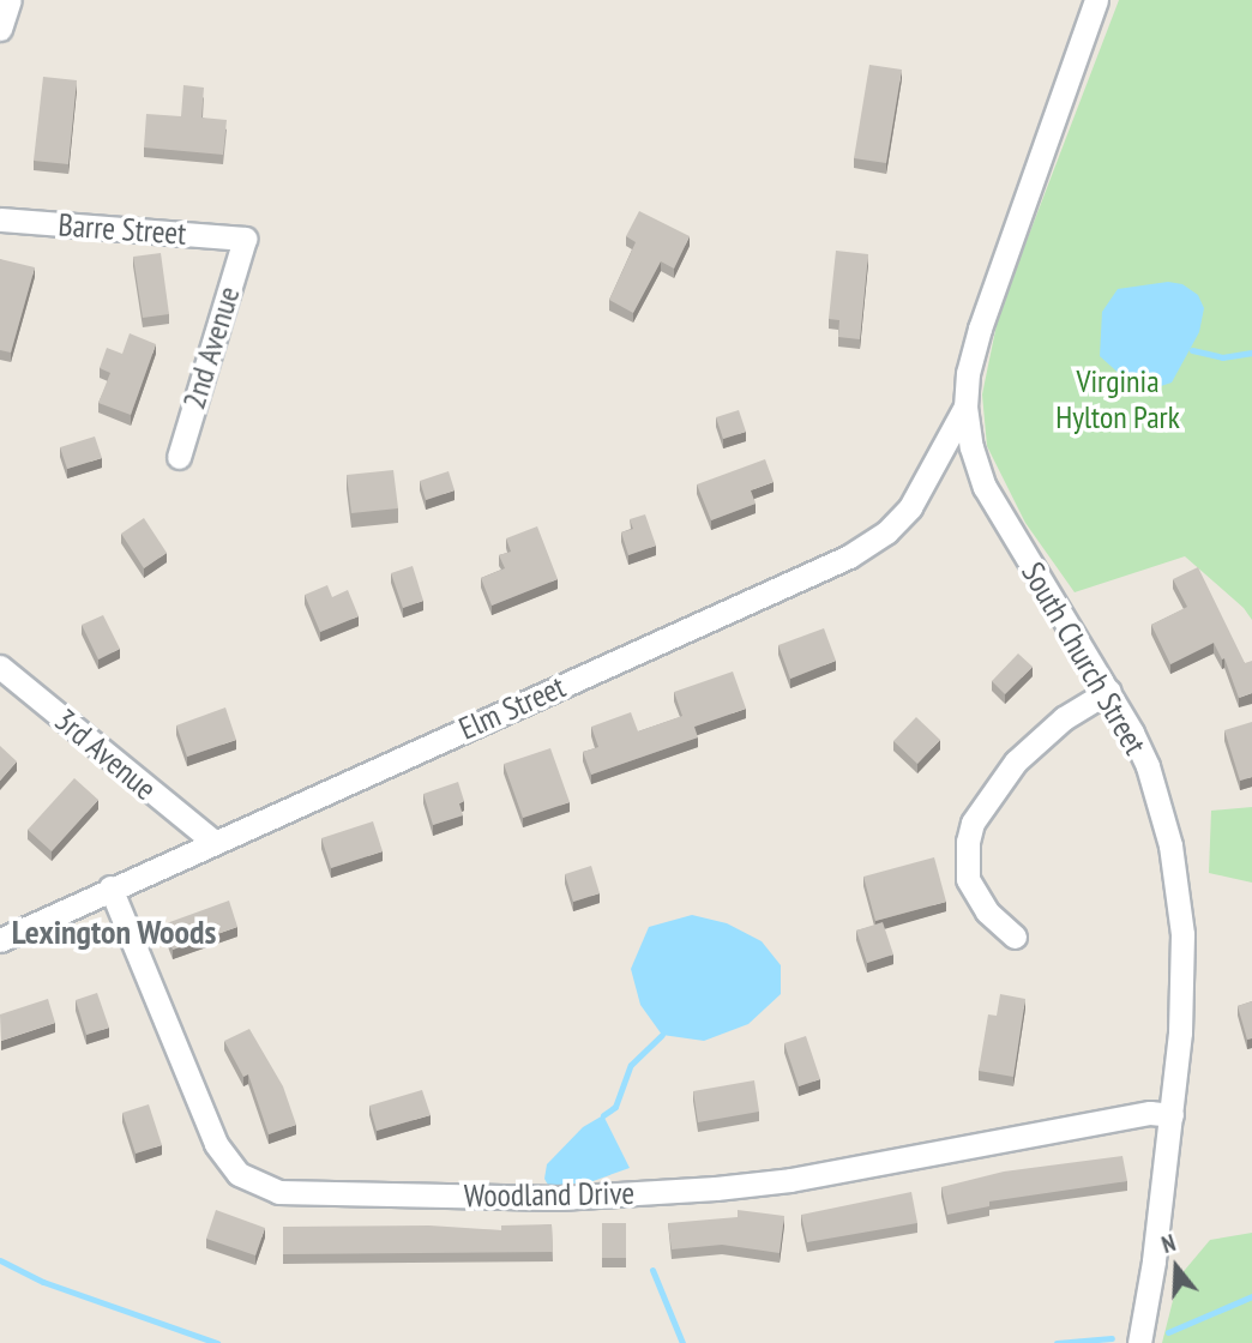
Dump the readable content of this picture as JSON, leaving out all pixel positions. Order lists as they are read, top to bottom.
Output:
{
  "streets": {
    "street": [
      "Barre Street",
      "2nd Avenue",
      "South Church Street",
      "Elm Street",
      "3rd Avenue",
      "Woodland Drive"
    ]
  },
  "crossings": [
    ["Barre Street", "2nd Avenue"],
    ["South Church Street", "Elm Street"],
    ["South Church Street", "Woodland Drive"],
    ["Elm Street", "3rd Avenue"],
    ["Elm Street", "Woodland Drive"]
  ],
  "districts": ["Lexington Woods"],
  "parks": ["Virginia Hylton Park"],
  "north": "top"
}
